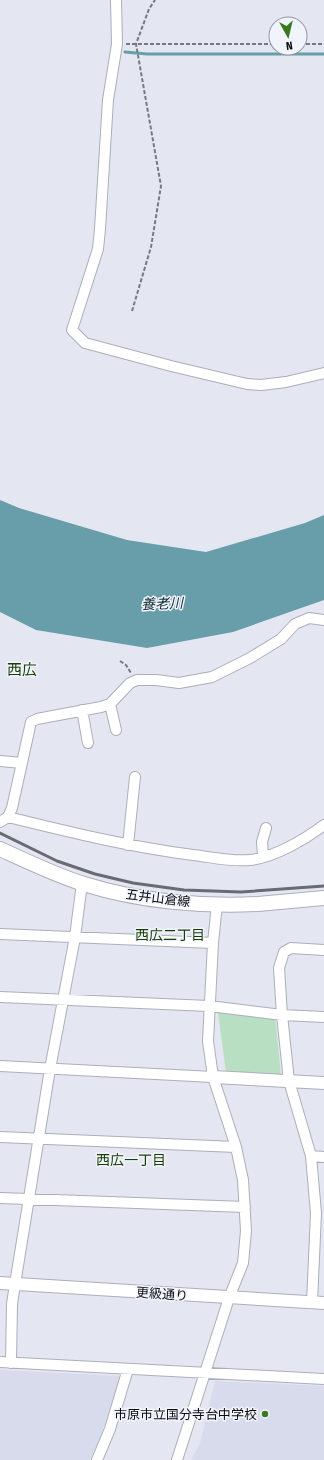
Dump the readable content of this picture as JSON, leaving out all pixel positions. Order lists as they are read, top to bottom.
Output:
{
  "streets": {
    "main road": ["五井山倉線"],
    "street": ["更級通り"]
  },
  "districts": ["西広", "西広二丁目", "西広一丁目"],
  "water": ["養老川"],
  "places": ["市原市立国分寺台中学校"],
  "north": "bottom"
}
